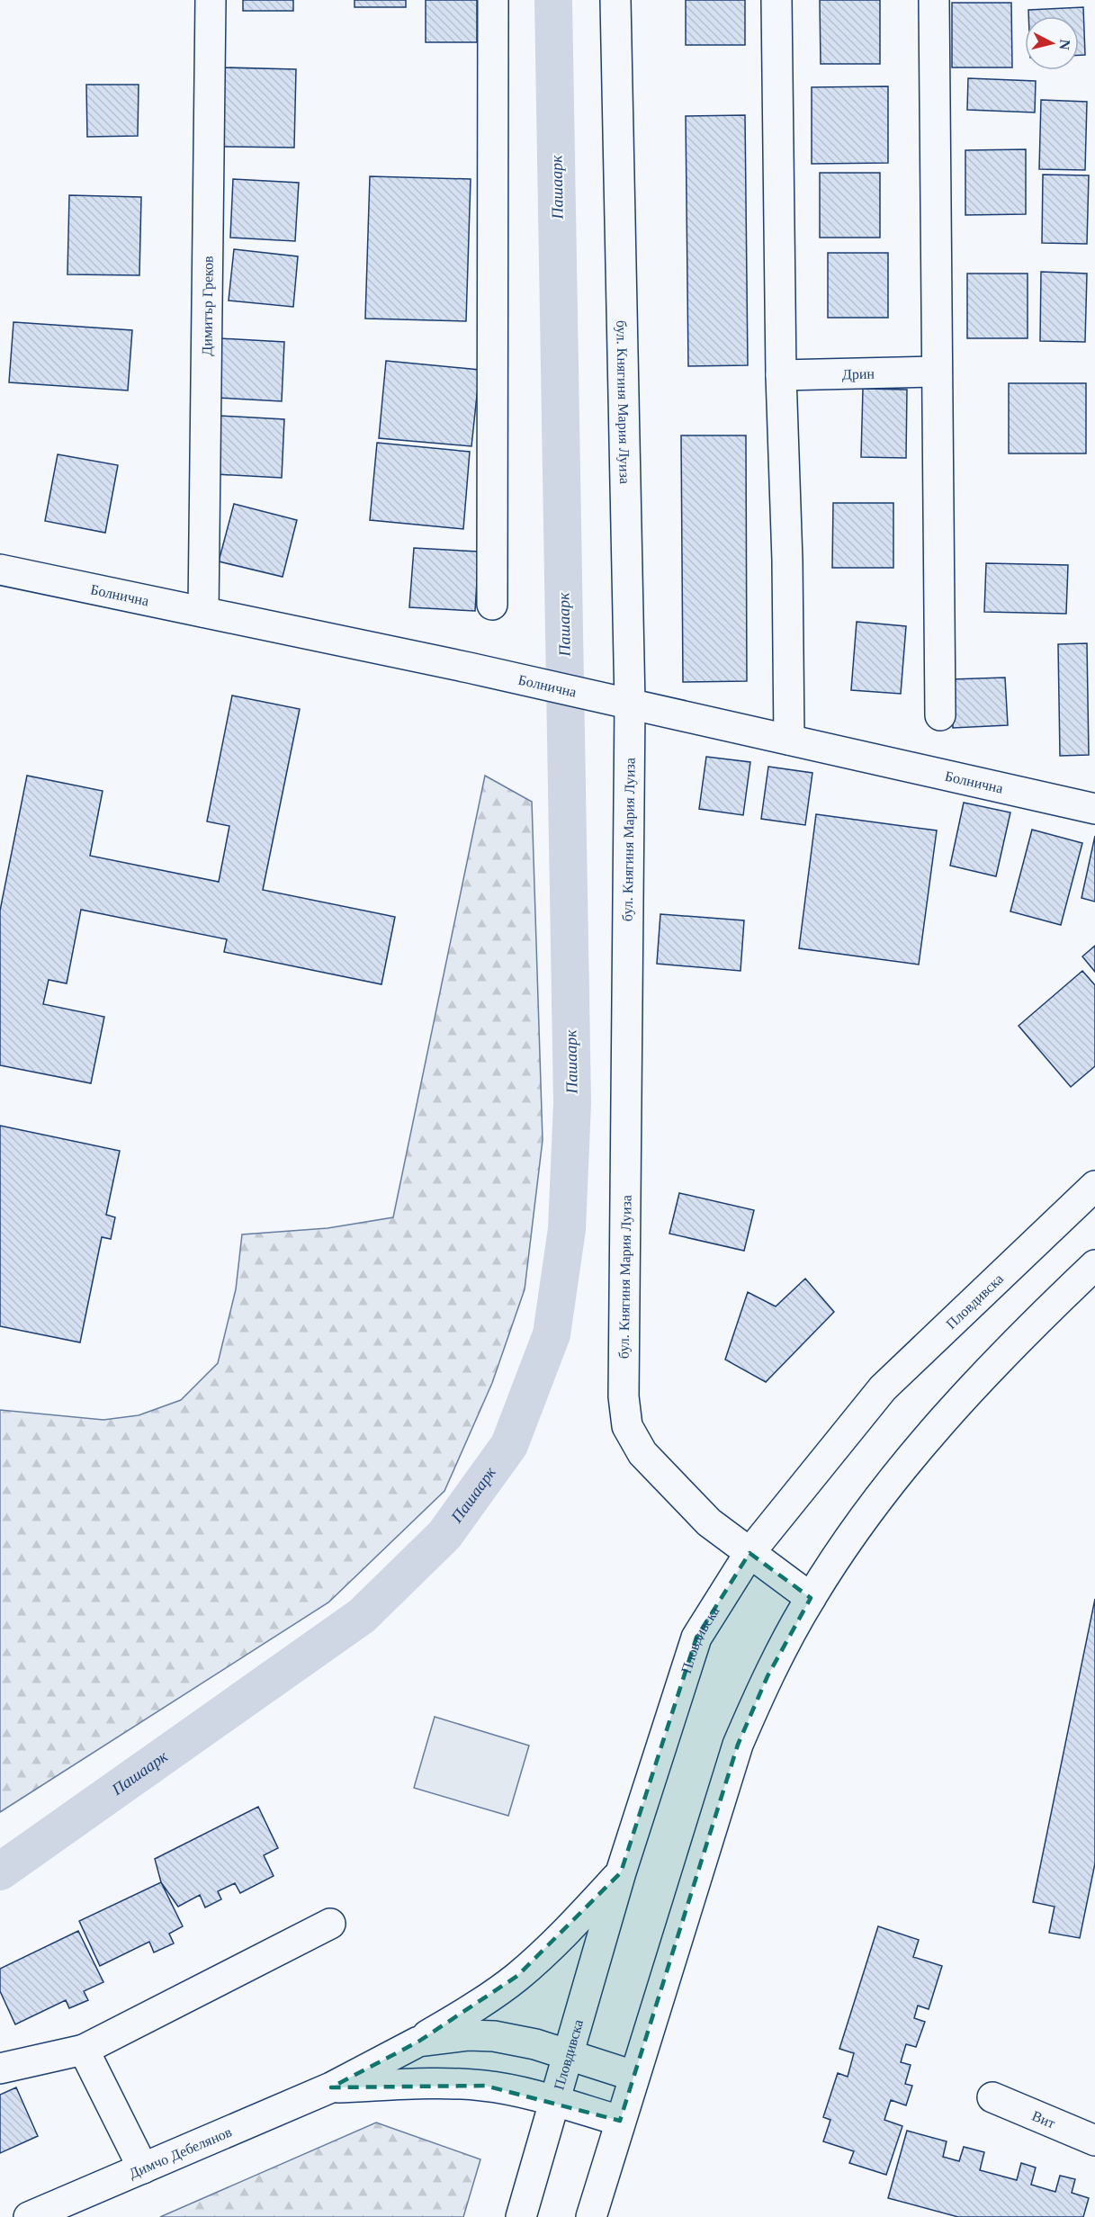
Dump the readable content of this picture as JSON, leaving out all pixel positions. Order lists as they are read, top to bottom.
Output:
{
  "streets": {
    "street": [
      "Димитър Греков",
      "Дрин",
      "бул. Княгиня Мария Луиза",
      "Болнична",
      "Пловдивска",
      "Вит",
      "Димчо Дебелянов"
    ]
  },
  "crossings": [
    ["Димитър Греков", "Болнична"],
    ["бул. Княгиня Мария Луиза", "Болнична"],
    ["бул. Княгиня Мария Луиза", "Пловдивска"],
    ["Пловдивска", "Димчо Дебелянов"]
  ],
  "water": ["Пашаарк"],
  "north": "right"
}
